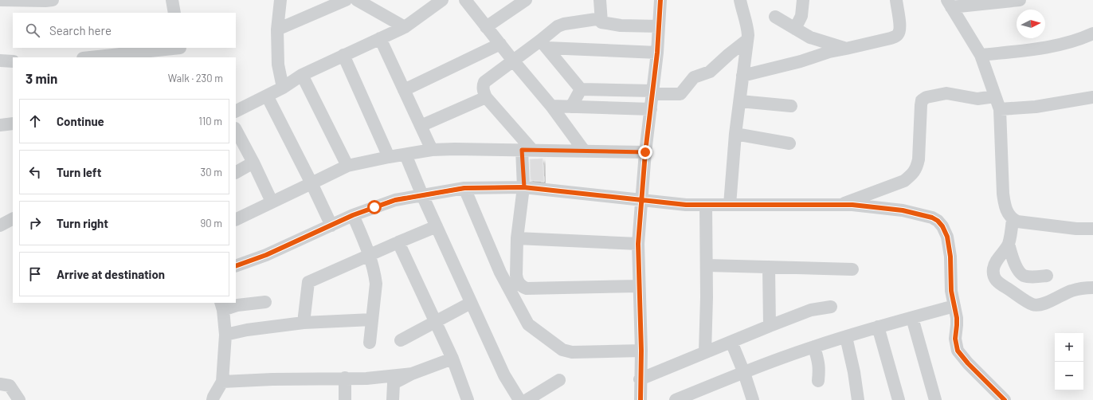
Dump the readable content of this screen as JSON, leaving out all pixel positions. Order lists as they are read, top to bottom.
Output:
{
  "north": "right",
  "page": {
    "search": "Search here",
    "heading": ["3 min", "Walk · 230 m"],
    "list": [
      ["Continue", "110 m"],
      ["Turn left", "30 m"],
      ["Turn right", "90 m"],
      "Arrive at destination"
    ],
    "map_buttons": ["+", "−"]
  }
}
